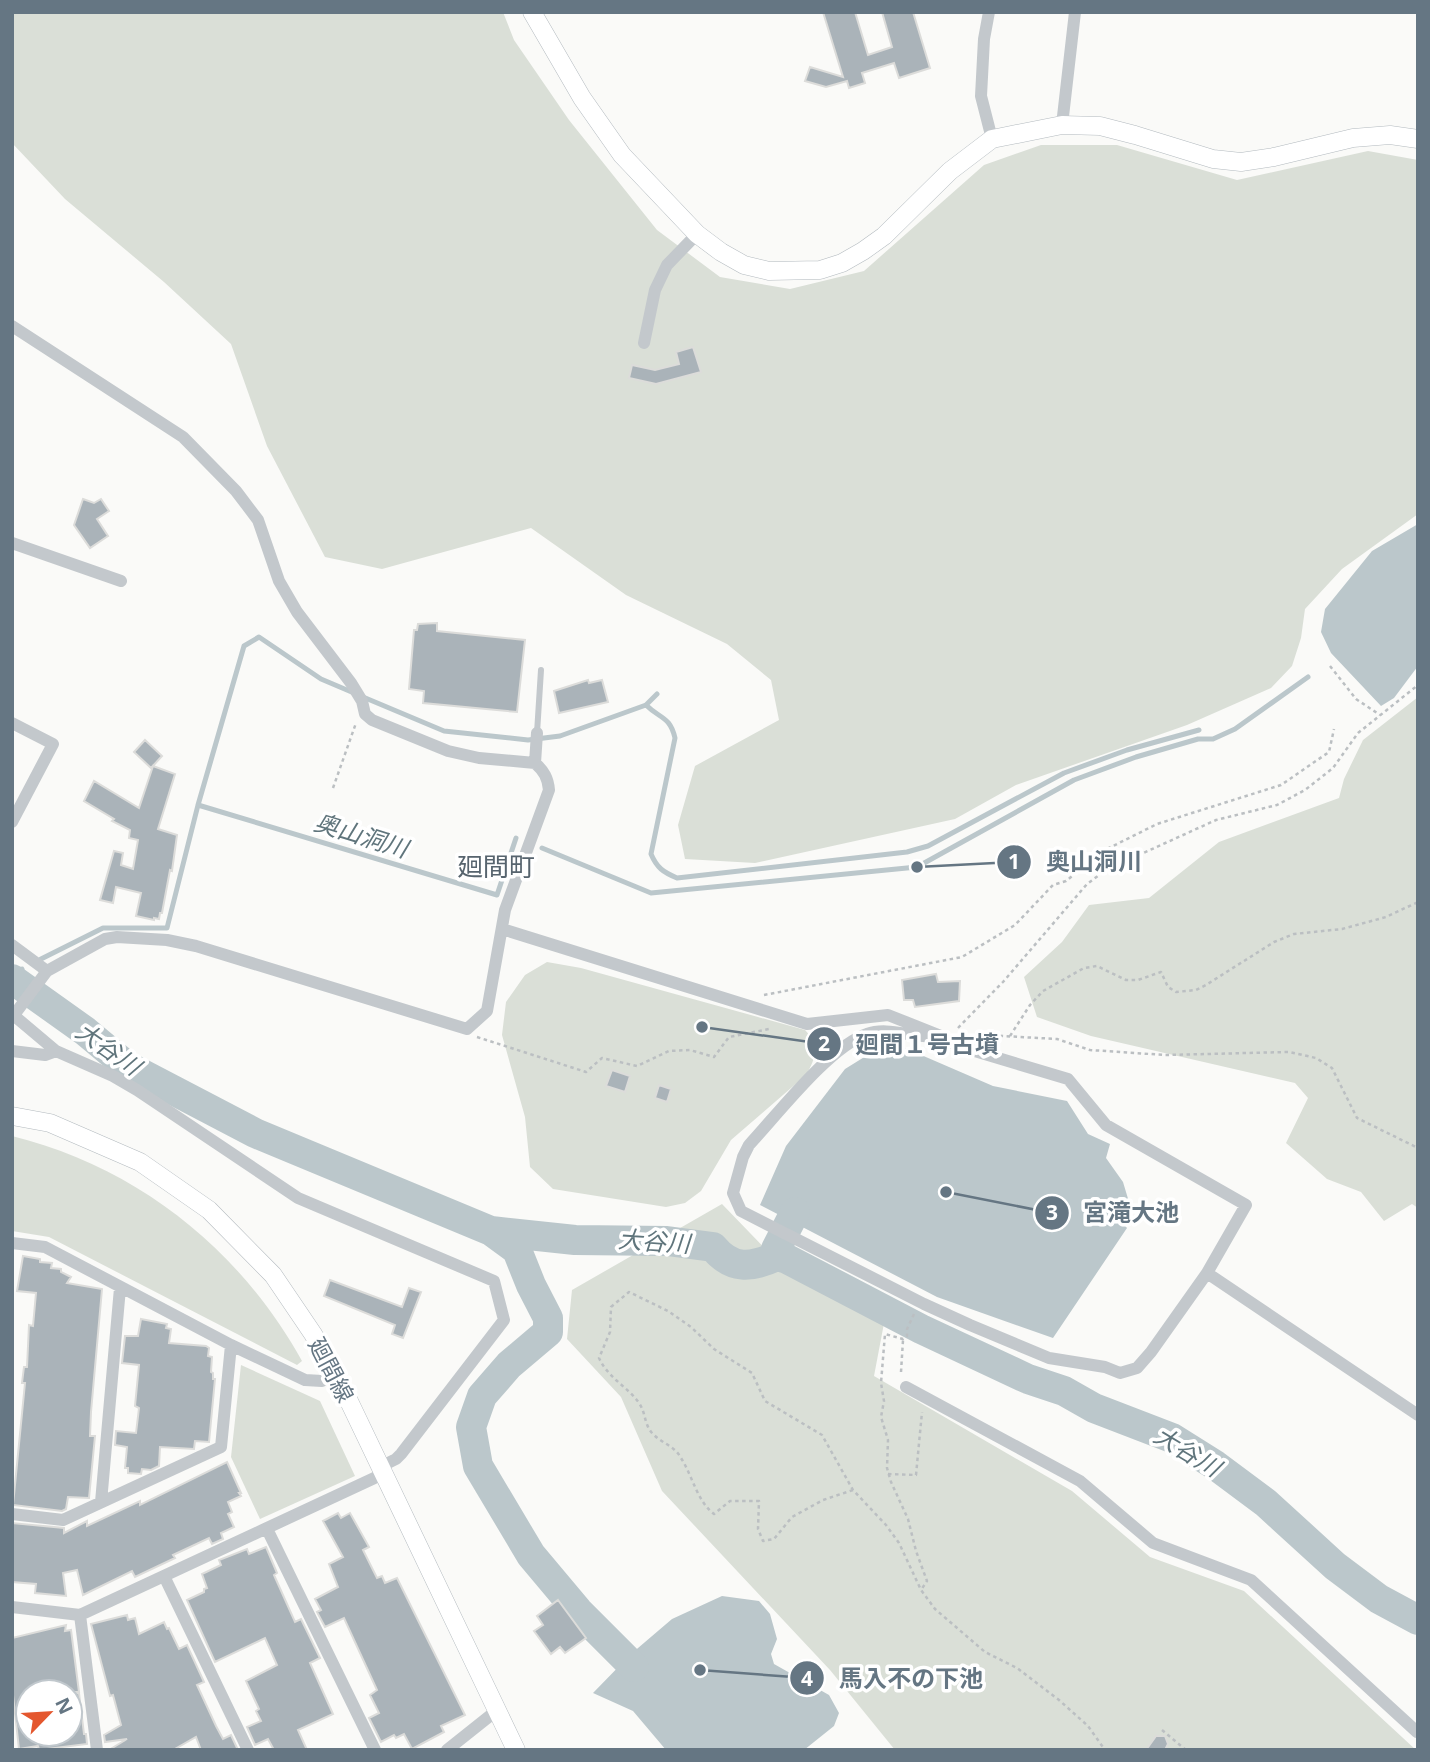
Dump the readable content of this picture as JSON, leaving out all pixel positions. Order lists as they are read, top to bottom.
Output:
{
  "streets": {
    "street": ["廻間線"]
  },
  "districts": ["廻間町"],
  "water": ["奥山洞川", "大谷川"],
  "places": [
    "奥山洞川",
    "廻間１号古墳",
    "宮滝大池",
    "馬入不の下池"
  ],
  "north": "top right"
}
